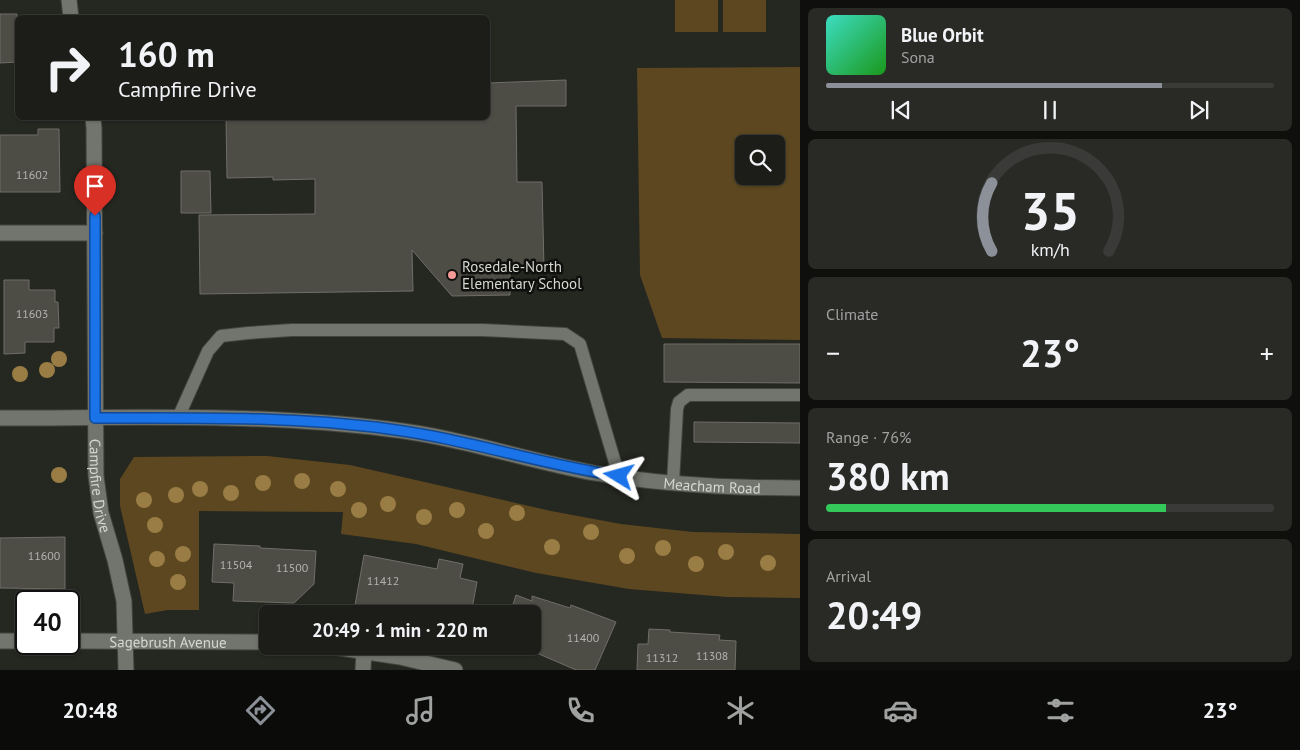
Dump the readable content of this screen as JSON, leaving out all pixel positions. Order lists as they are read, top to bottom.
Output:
{
  "streets": {
    "street": ["Campfire Drive", "Meacham Road", "Sagebrush Avenue"]
  },
  "crossings": [
    ["Campfire Drive", "Meacham Road"],
    ["Campfire Drive", "Sagebrush Avenue"]
  ],
  "places": ["Rosedale-North Elementary School"],
  "house_numbers": [
    "11602",
    "11603",
    "11600",
    "11504",
    "11500",
    "11412",
    "11400",
    "11308",
    "11312"
  ],
  "page": {
    "turn": ["160 m", "Campfire Drive"],
    "song": ["Blue Orbit", "Sona"],
    "tile": [
      "Climate",
      ["Range · 76%", "380 km"],
      ["Arrival", "20:49"]
    ],
    "heat": ["−", "23°", "+"],
    "limit": "40",
    "trip": "20:49 · 1 min · 220 m",
    "tabs": ["20:48", "23°"],
    "gauge": ["35", "km/h"]
  }
}
